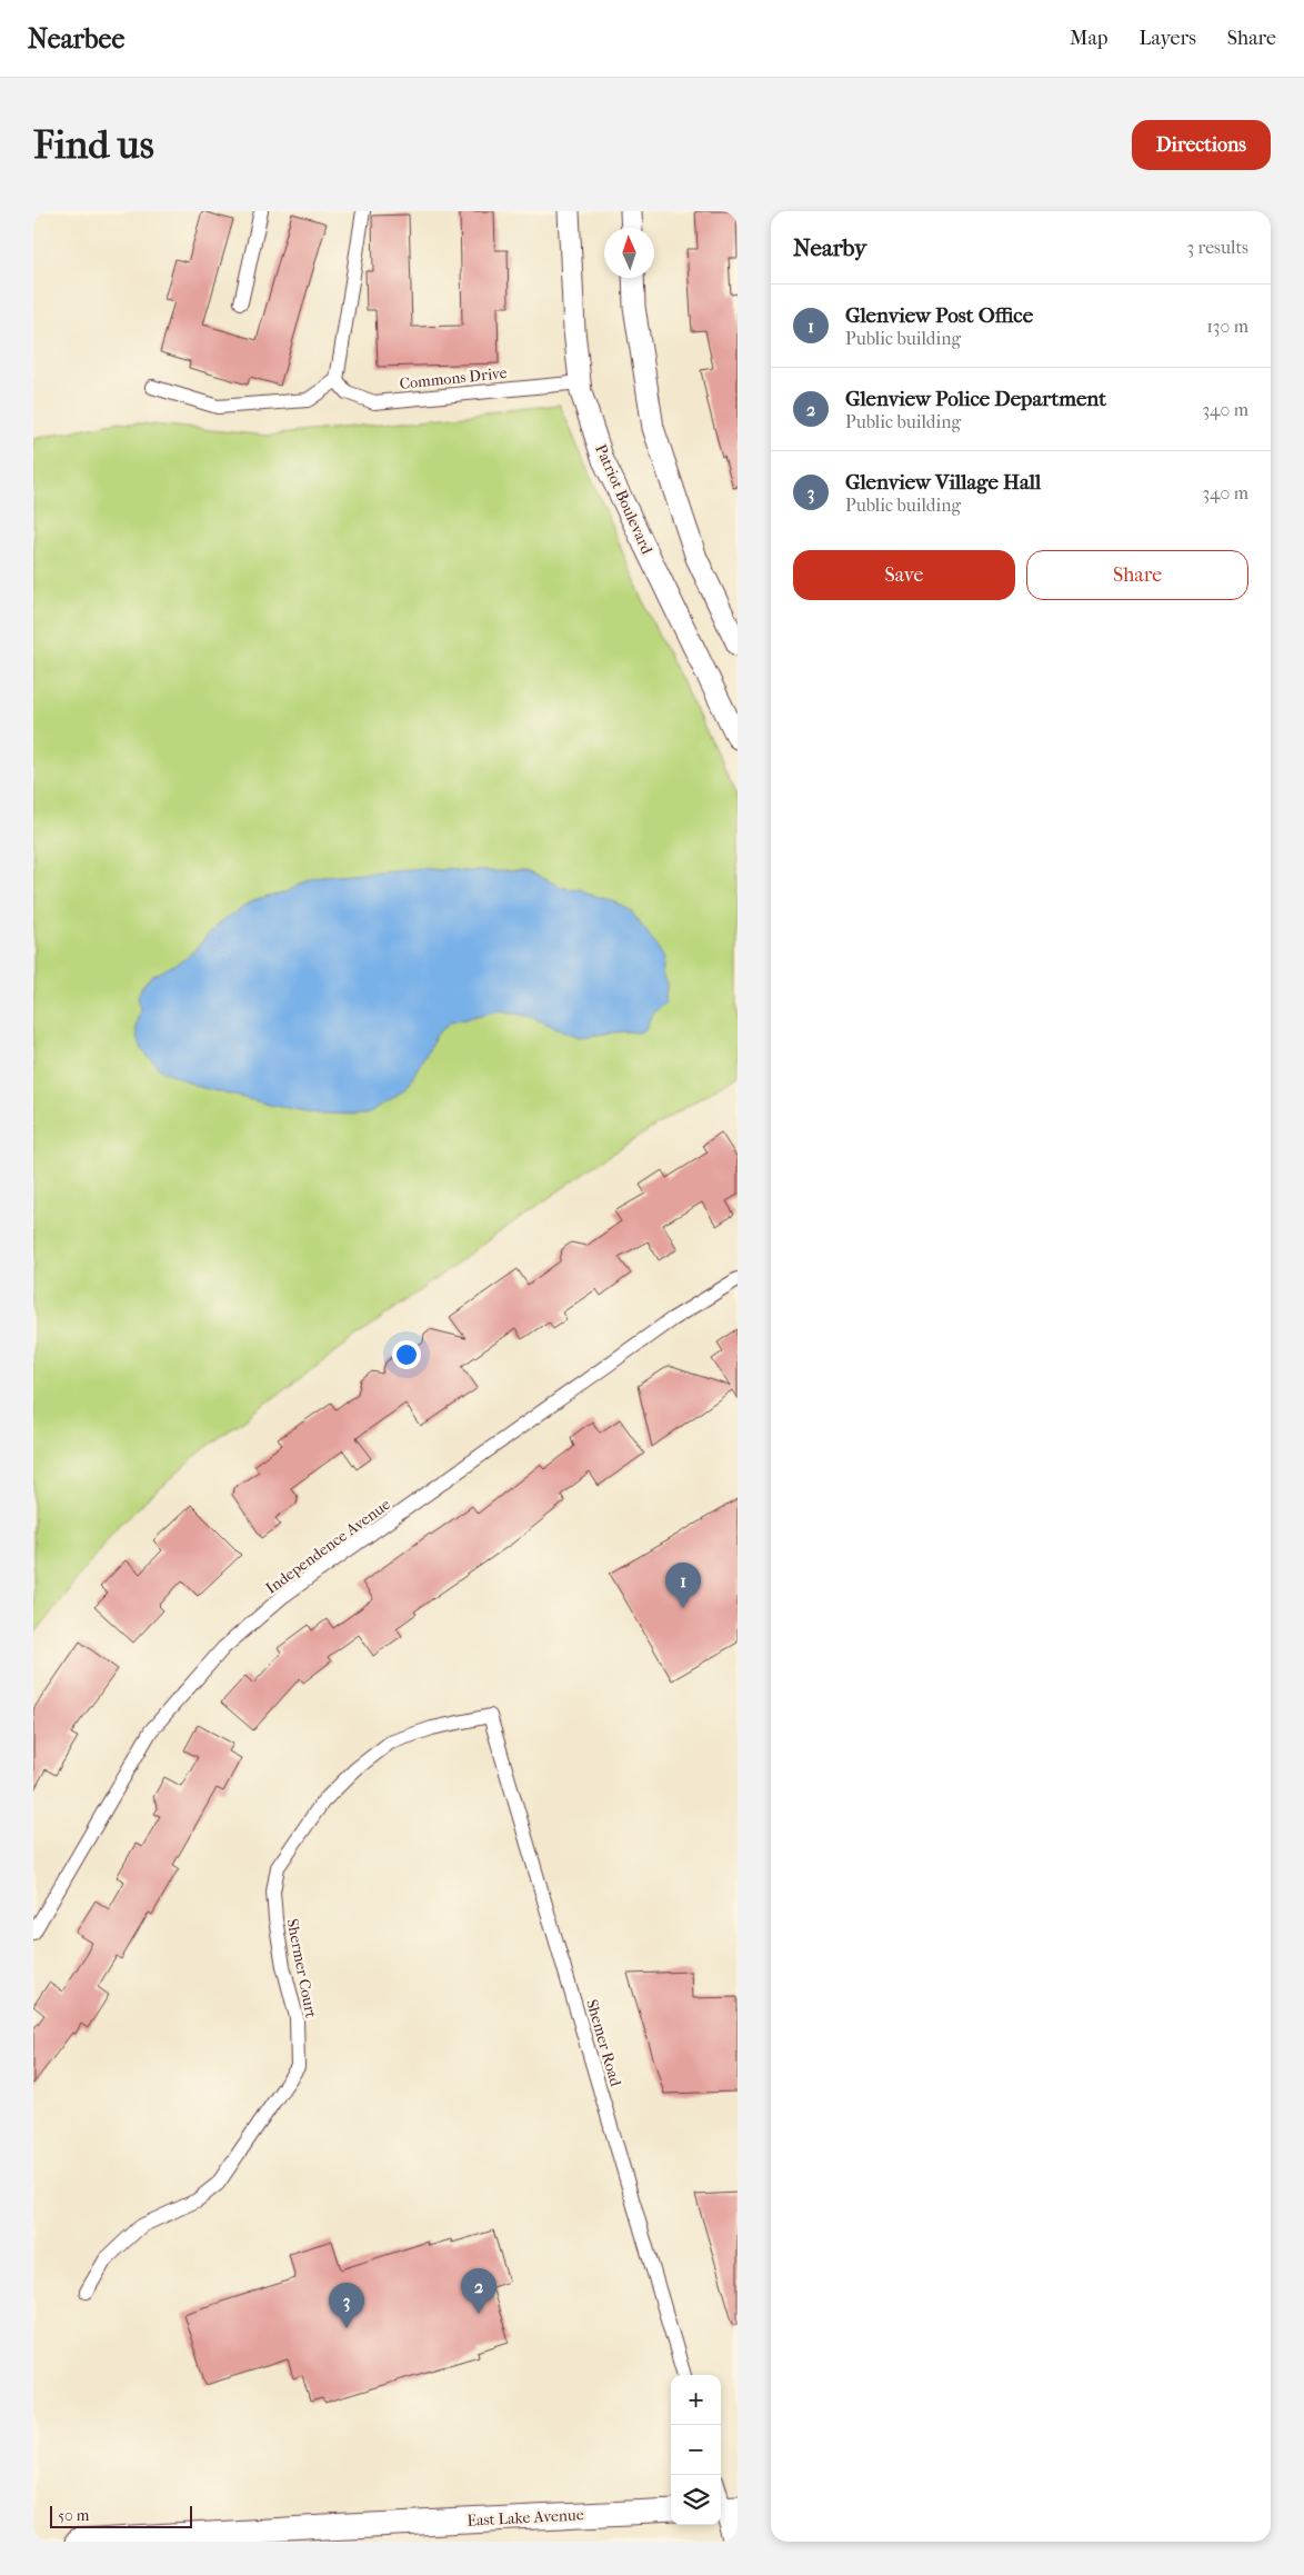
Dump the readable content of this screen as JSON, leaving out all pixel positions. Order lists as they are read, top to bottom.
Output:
{
  "streets": {
    "main road": ["Patriot Boulevard", "East Lake Avenue"],
    "street": [
      "Commons Drive",
      "Independence Avenue",
      "Shermer Court",
      "Shemer Road"
    ]
  },
  "crossings": [
    ["Commons Drive", "Patriot Boulevard"],
    ["Shermer Court", "Shemer Road"]
  ],
  "scale_bar": "50 m",
  "north": "top",
  "page": {
    "header": "Nearbee",
    "nav": ["Map", "Layers", "Share"],
    "buttons": [
      "Directions",
      ["Save", "Share"]
    ],
    "title": "Find us",
    "heading": ["Nearby", "3 results"],
    "list": [
      {
        "mark": "1",
        "name": "Glenview Post Office",
        "note": "Public building",
        "value": "130 m"
      },
      {
        "mark": "2",
        "name": "Glenview Police Department",
        "note": "Public building",
        "value": "340 m"
      },
      {
        "mark": "3",
        "name": "Glenview Village Hall",
        "note": "Public building",
        "value": "340 m"
      }
    ],
    "pins": ["1", "2", "3"],
    "map_buttons": ["+", "−"],
    "scale": "50 m"
  }
}
